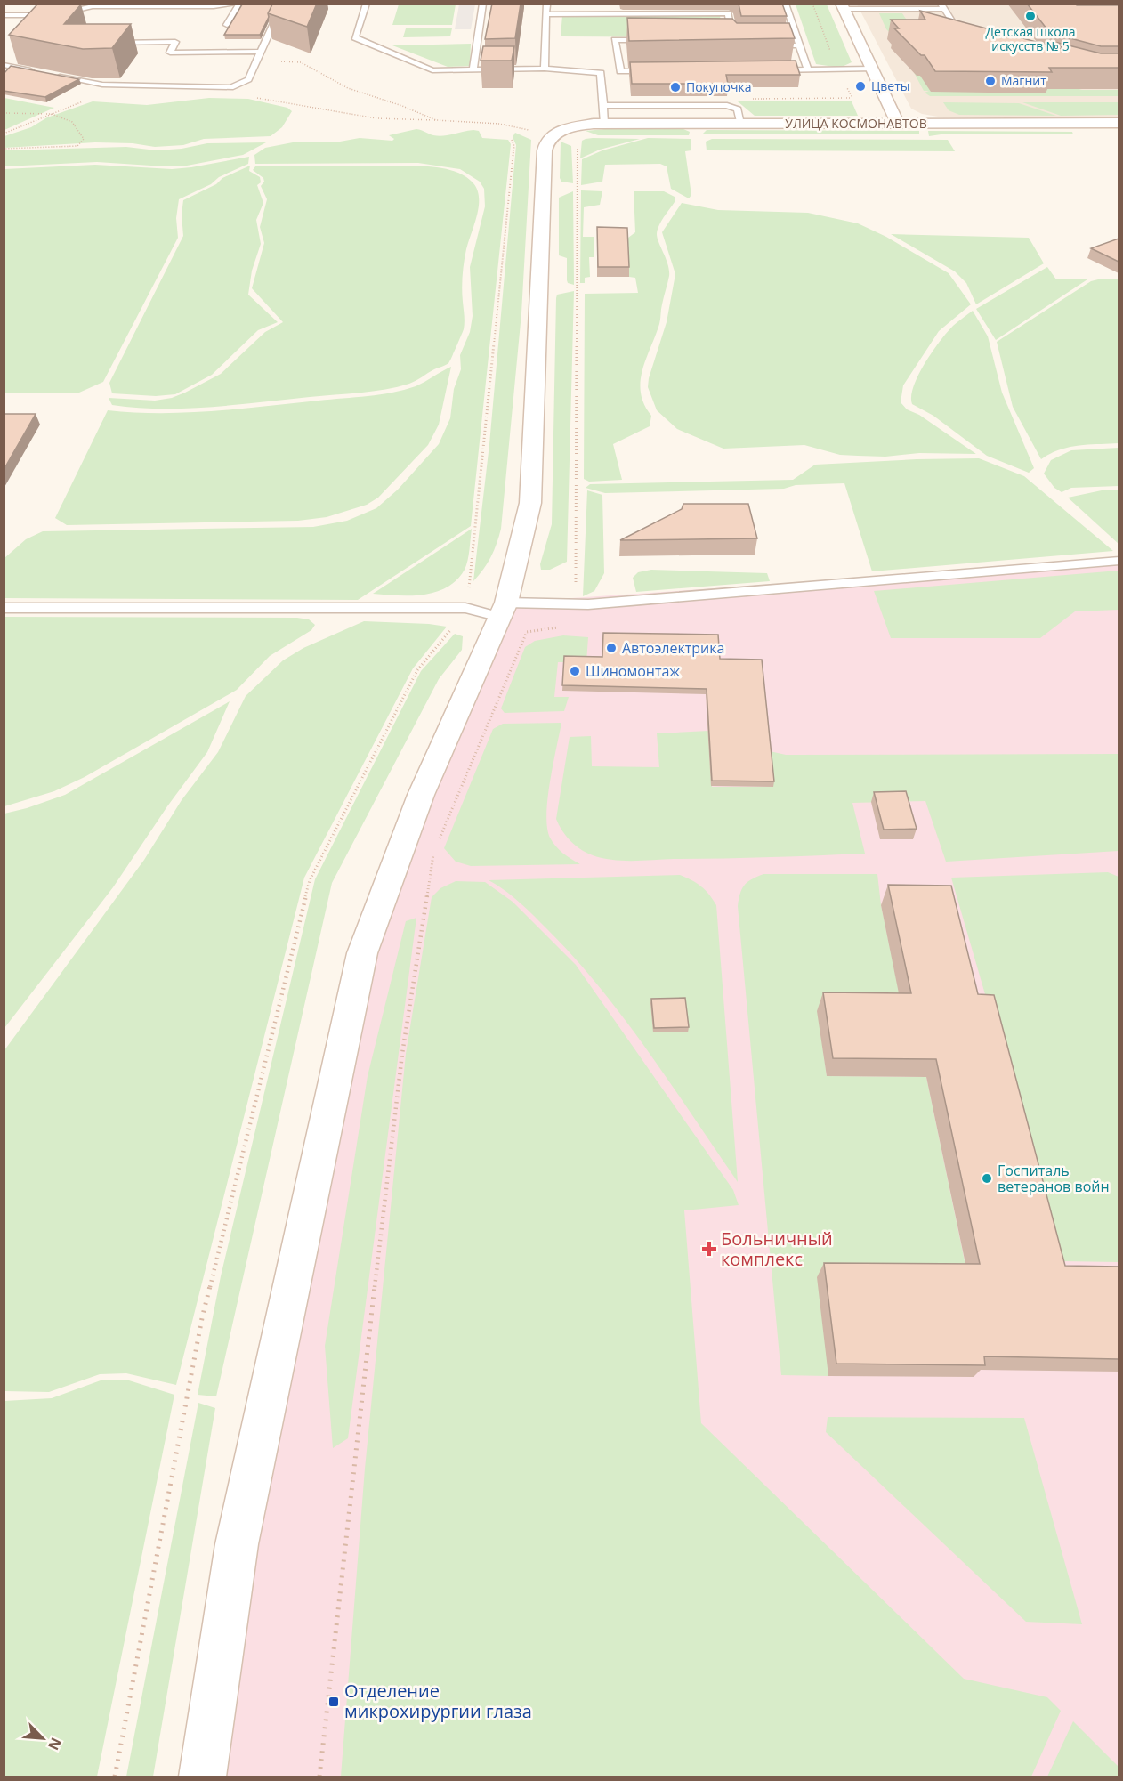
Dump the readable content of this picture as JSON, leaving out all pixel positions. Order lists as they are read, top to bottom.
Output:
{
  "streets": {
    "main road": ["УЛИЦА КОСМОНАВТОВ"]
  },
  "places": {
    "other": [
      "Детская школа искусств № 5",
      "Магнит",
      "Цветы",
      "Покупочка",
      "Автоэлектрика",
      "Шиномонтаж",
      "Госпиталь ветеранов войн"
    ],
    "health": ["Больничный комплекс"],
    "transit": ["Отделение микрохирургии глаза"]
  },
  "north": "bottom right"
}
